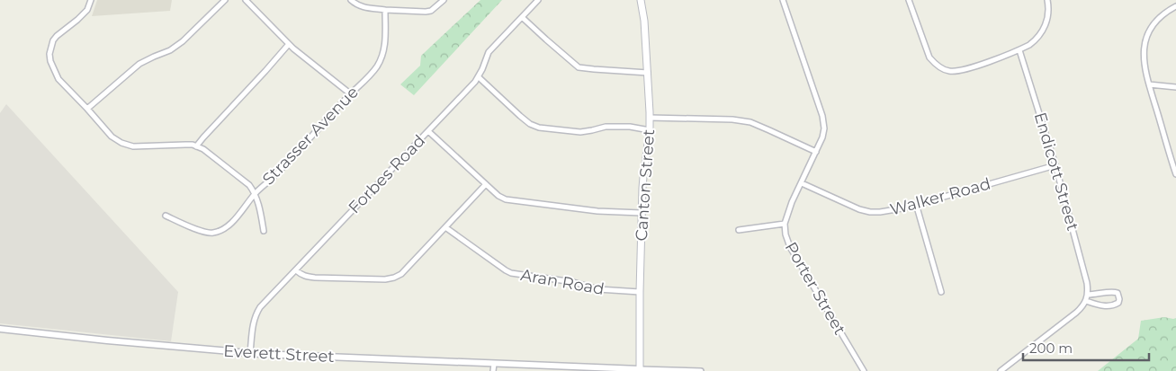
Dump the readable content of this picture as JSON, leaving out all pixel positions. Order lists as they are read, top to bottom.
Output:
{
  "streets": {
    "main road": ["Canton Street"],
    "street": [
      "Strasser Avenue",
      "Endicott Street",
      "Forbes Road",
      "Walker Road",
      "Aran Road",
      "Porter Street",
      "Everett Street"
    ]
  },
  "crossings": [
    ["Endicott Street", "Walker Road"],
    ["Forbes Road", "Everett Street"],
    ["Canton Street", "Aran Road"],
    ["Canton Street", "Everett Street"],
    ["Walker Road", "Porter Street"]
  ],
  "scale_bar": "200 m"
}
